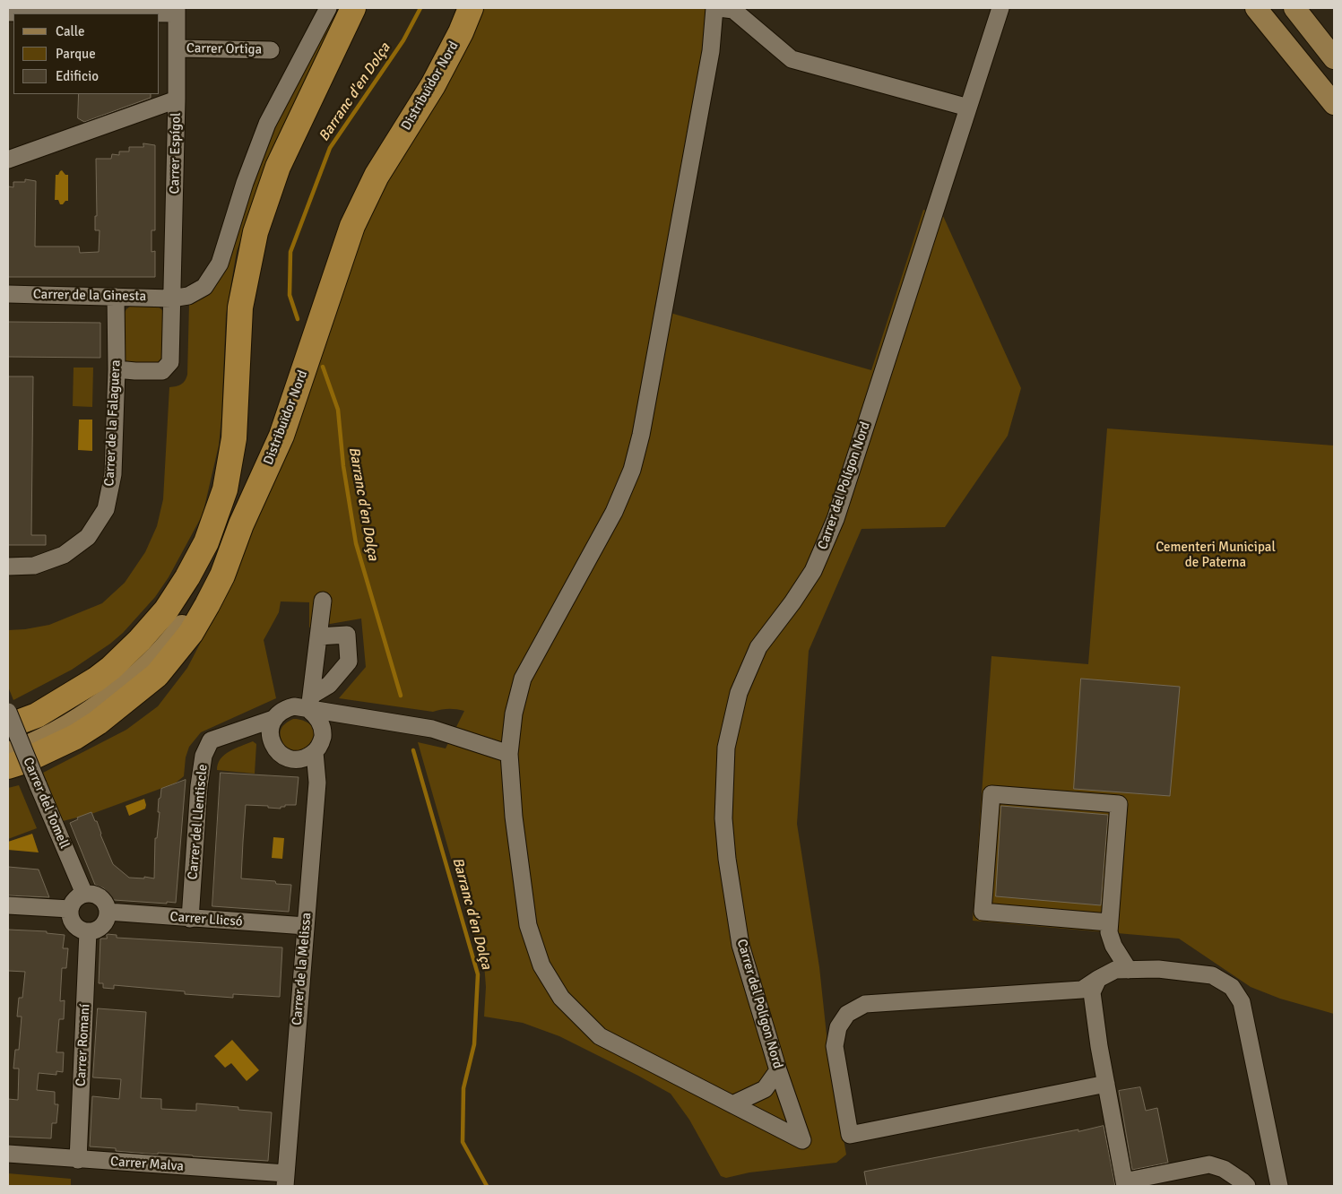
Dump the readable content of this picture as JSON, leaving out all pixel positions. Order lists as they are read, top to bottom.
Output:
{
  "streets": {
    "highway": ["Distribuïdor Nord"],
    "street": [
      "Carrer Ortiga",
      "Carrer Espígol",
      "Carrer de la Ginesta",
      "Carrer de la Falaguera",
      "Carrer del Polígon Nord",
      "Carrer del Tomell",
      "Carrer del Llentiscle",
      "Carrer Llicsó",
      "Carrer de la Melissa",
      "Carrer Romaní",
      "Carrer Malva"
    ]
  },
  "crossings": [
    ["Carrer Ortiga", "Carrer Espígol"],
    ["Carrer Espígol", "Carrer de la Ginesta"],
    ["Carrer Espígol", "Carrer de la Falaguera"],
    ["Carrer de la Ginesta", "Carrer de la Falaguera"],
    ["Carrer del Tomell", "Carrer Llicsó"],
    ["Carrer del Tomell", "Carrer Romaní"],
    ["Carrer del Llentiscle", "Carrer Llicsó"],
    ["Carrer del Llentiscle", "Carrer de la Melissa"],
    ["Carrer Llicsó", "Carrer de la Melissa"],
    ["Carrer Llicsó", "Carrer Romaní"],
    ["Carrer de la Melissa", "Carrer Malva"],
    ["Carrer Romaní", "Carrer Malva"]
  ],
  "water": ["Barranc d'en Dolça"],
  "parks": ["Cementeri Municipal de Paterna"],
  "legend": ["Calle", "Parque", "Edificio"]
}
